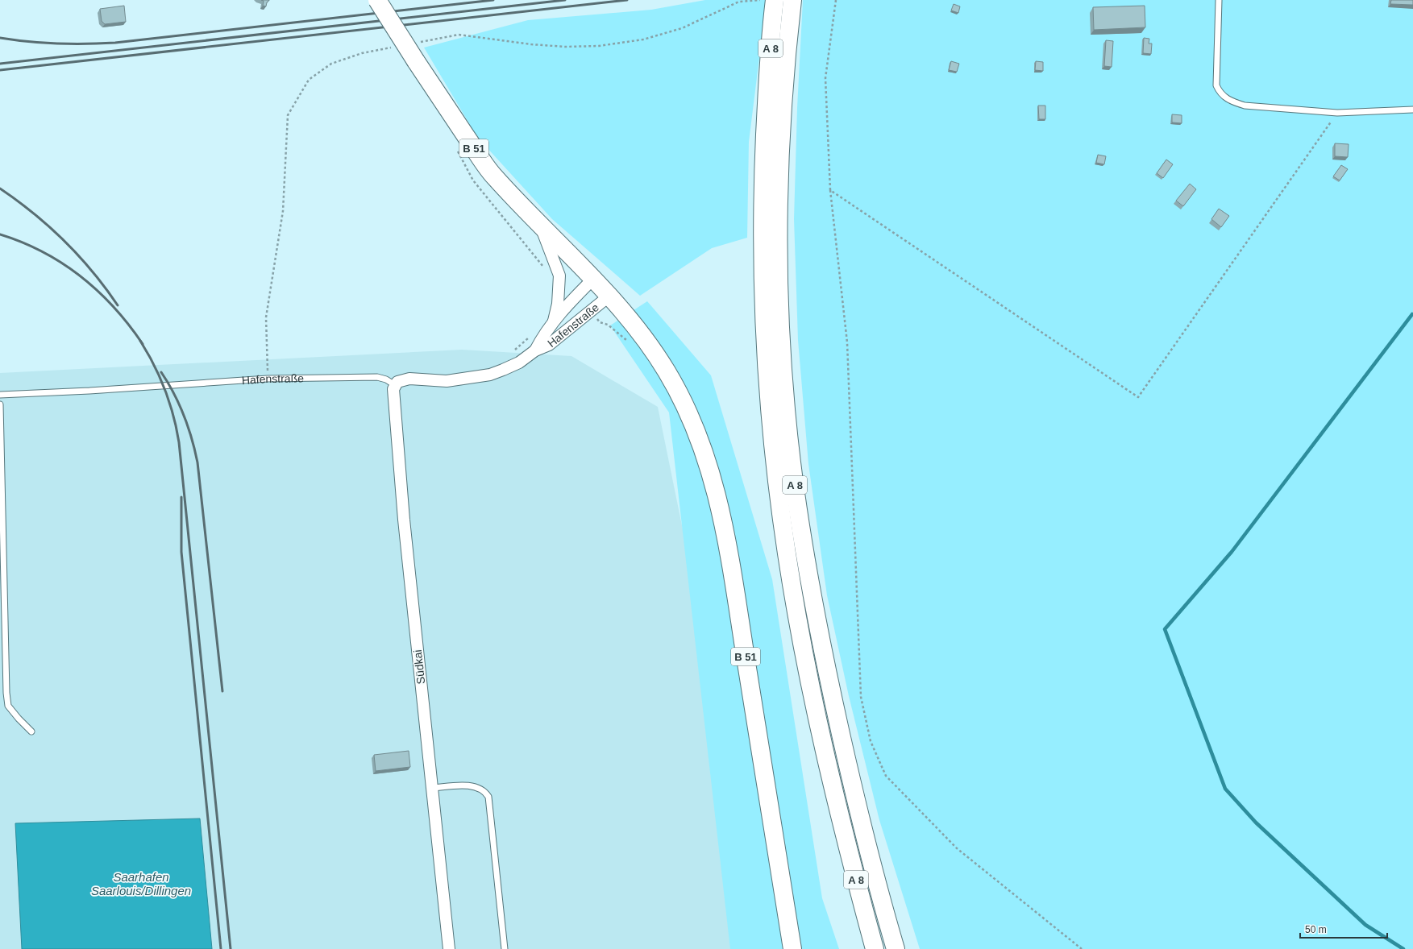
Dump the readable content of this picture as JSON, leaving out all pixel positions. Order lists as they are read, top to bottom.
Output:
{
  "streets": {
    "main road": ["A 8", "B 51"],
    "street": ["Hafenstraße", "Südkai"]
  },
  "crossings": [
    ["B 51", "Hafenstraße"],
    ["Hafenstraße", "Südkai"]
  ],
  "water": ["Saarhafen Saarlouis/Dillingen"],
  "scale_bar": "50 m"
}
